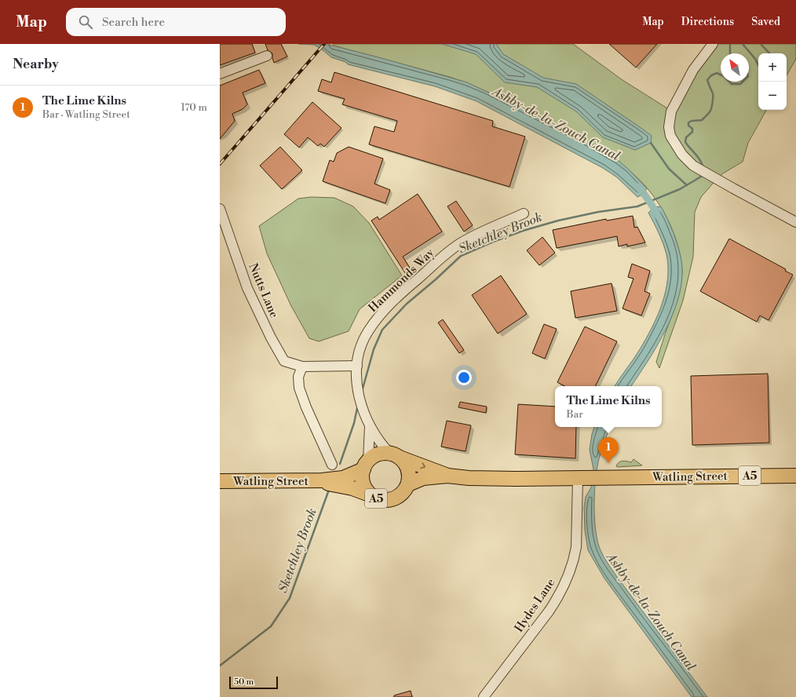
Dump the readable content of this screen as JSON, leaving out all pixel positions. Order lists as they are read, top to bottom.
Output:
{
  "streets": {
    "highway": ["A5", "Watling Street"],
    "street": ["Hammonds Way", "Nutts Lane", "Hydes Lane"]
  },
  "crossings": [
    ["Hammonds Way", "Nutts Lane"],
    ["Hammonds Way", "A5"],
    ["Hammonds Way", "Watling Street"],
    ["A5", "Watling Street"],
    ["A5", "Hydes Lane"],
    ["Watling Street", "Hydes Lane"]
  ],
  "water": ["Ashby-de-la-Zouch Canal", "Sketchley Brook"],
  "scale_bar": "50 m",
  "north": "top left",
  "page": {
    "header": "Map",
    "search": "Search here",
    "nav": ["Map", "Directions", "Saved"],
    "heading": "Nearby",
    "map_buttons": ["+", "−"],
    "list": [
      {
        "mark": "1",
        "name": "The Lime Kilns",
        "note": "Bar · Watling Street",
        "value": "170 m"
      }
    ],
    "popup": ["The Lime Kilns", "Bar"],
    "pins": "1",
    "scale": "50 m"
  }
}
